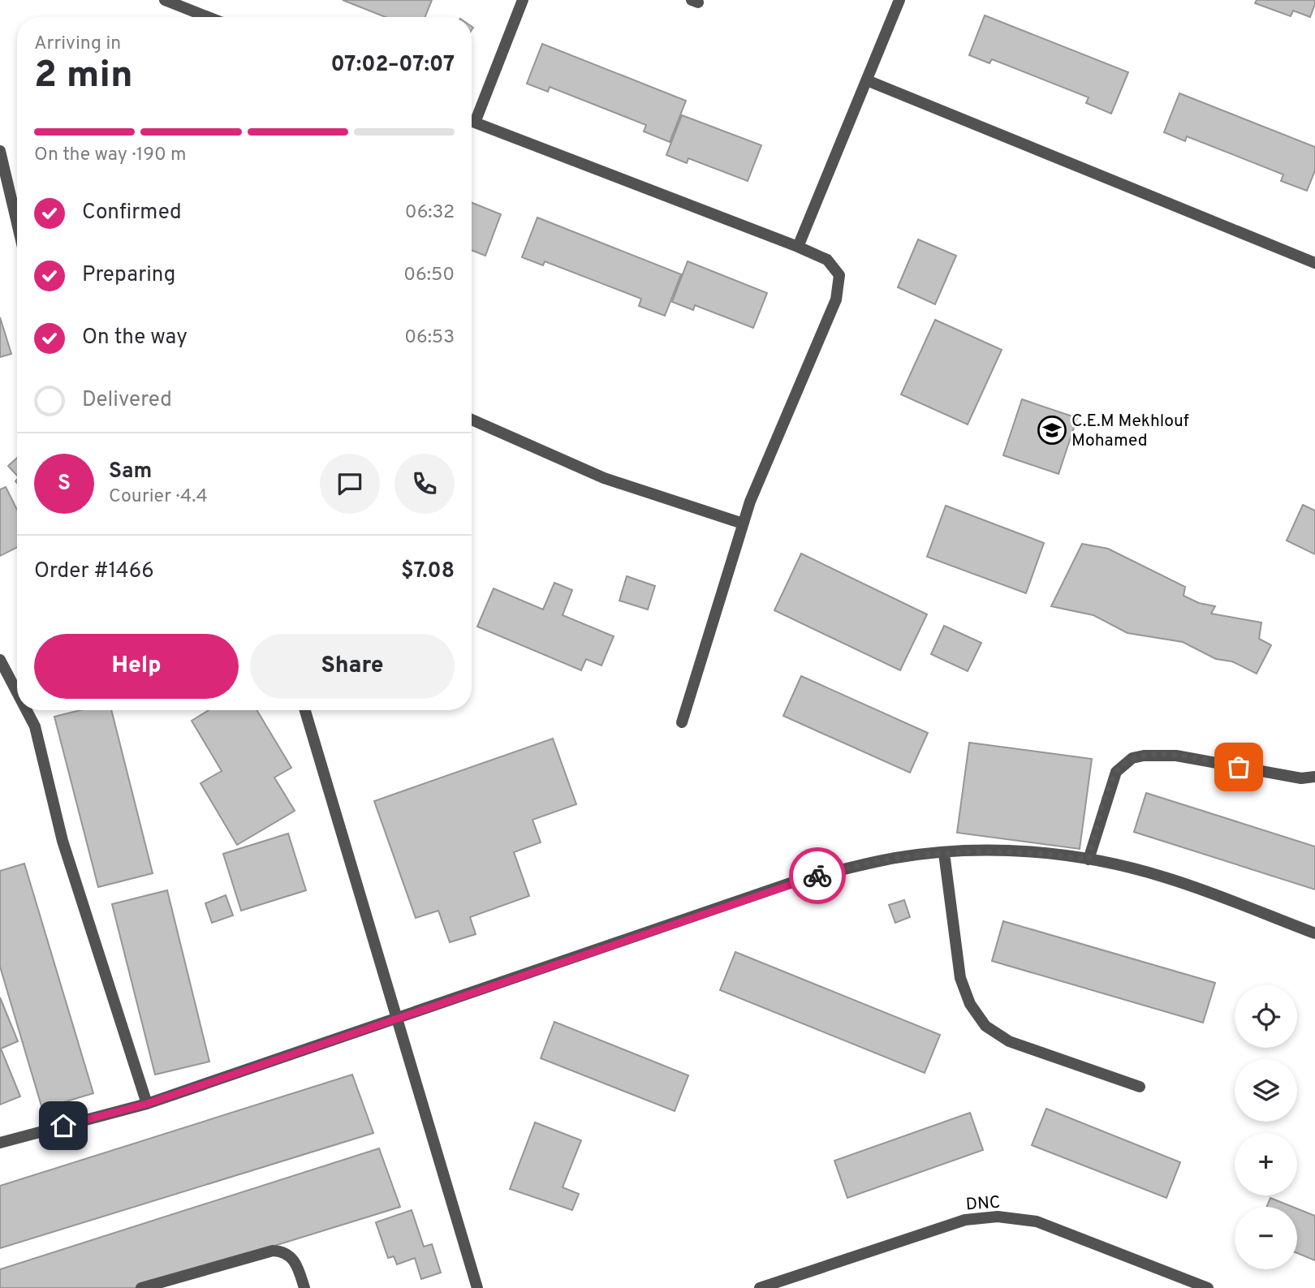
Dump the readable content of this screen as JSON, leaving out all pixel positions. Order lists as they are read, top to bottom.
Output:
{
  "streets": {
    "street": ["DNC"]
  },
  "places": {
    "school or university": ["C.E.M Mekhlouf Mohamed"]
  },
  "page": {
    "heading": ["2 min", "Arriving in", "07:02–07:07"],
    "panel": [
      "Sam",
      "Courier · 4.4",
      "Order #1466",
      "$7.08"
    ],
    "bar": "On the way · 190 m",
    "list": [
      ["Confirmed", "06:32"],
      ["Preparing", "06:50"],
      ["On the way", "06:53"],
      "Delivered"
    ],
    "round": "S",
    "buttons": ["Help", "Share"],
    "map_buttons": ["+", "−"]
  }
}
